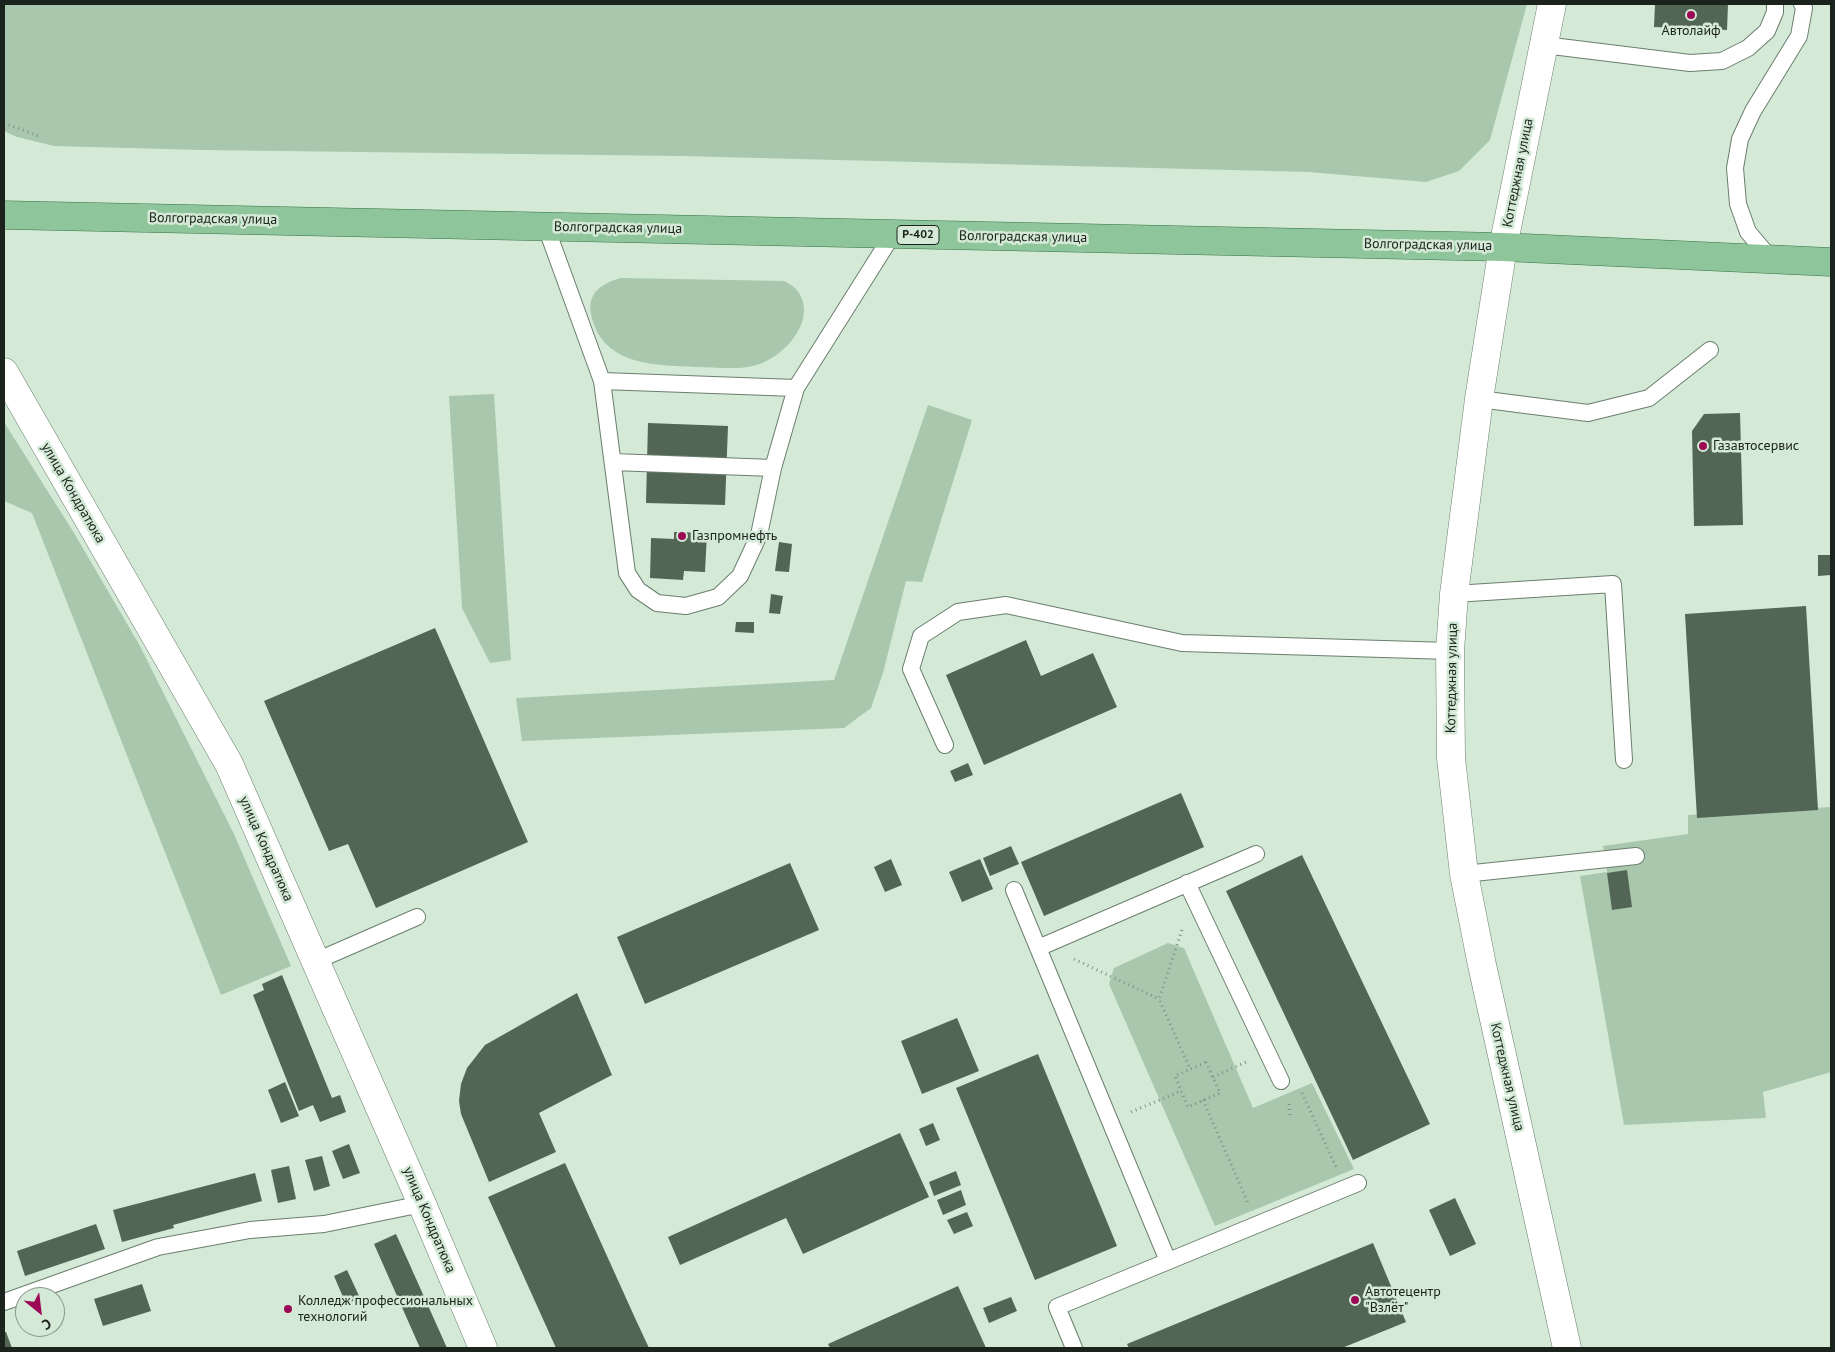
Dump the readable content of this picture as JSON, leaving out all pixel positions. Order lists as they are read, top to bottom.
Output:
{
  "streets": {
    "main road": ["Волгоградская улица", "Р-402"],
    "street": ["Коттеджная улица", "улица Кондратюка"]
  },
  "crossings": [
    ["Коттеджная улица", "Волгоградская улица"]
  ],
  "places": [
    "Автолайф",
    "Газавтосервис",
    "Газпромнефть",
    "Автотецентр \"Взлёт\"",
    "Колледж профессиональных технологий"
  ],
  "north": "bottom right"
}
